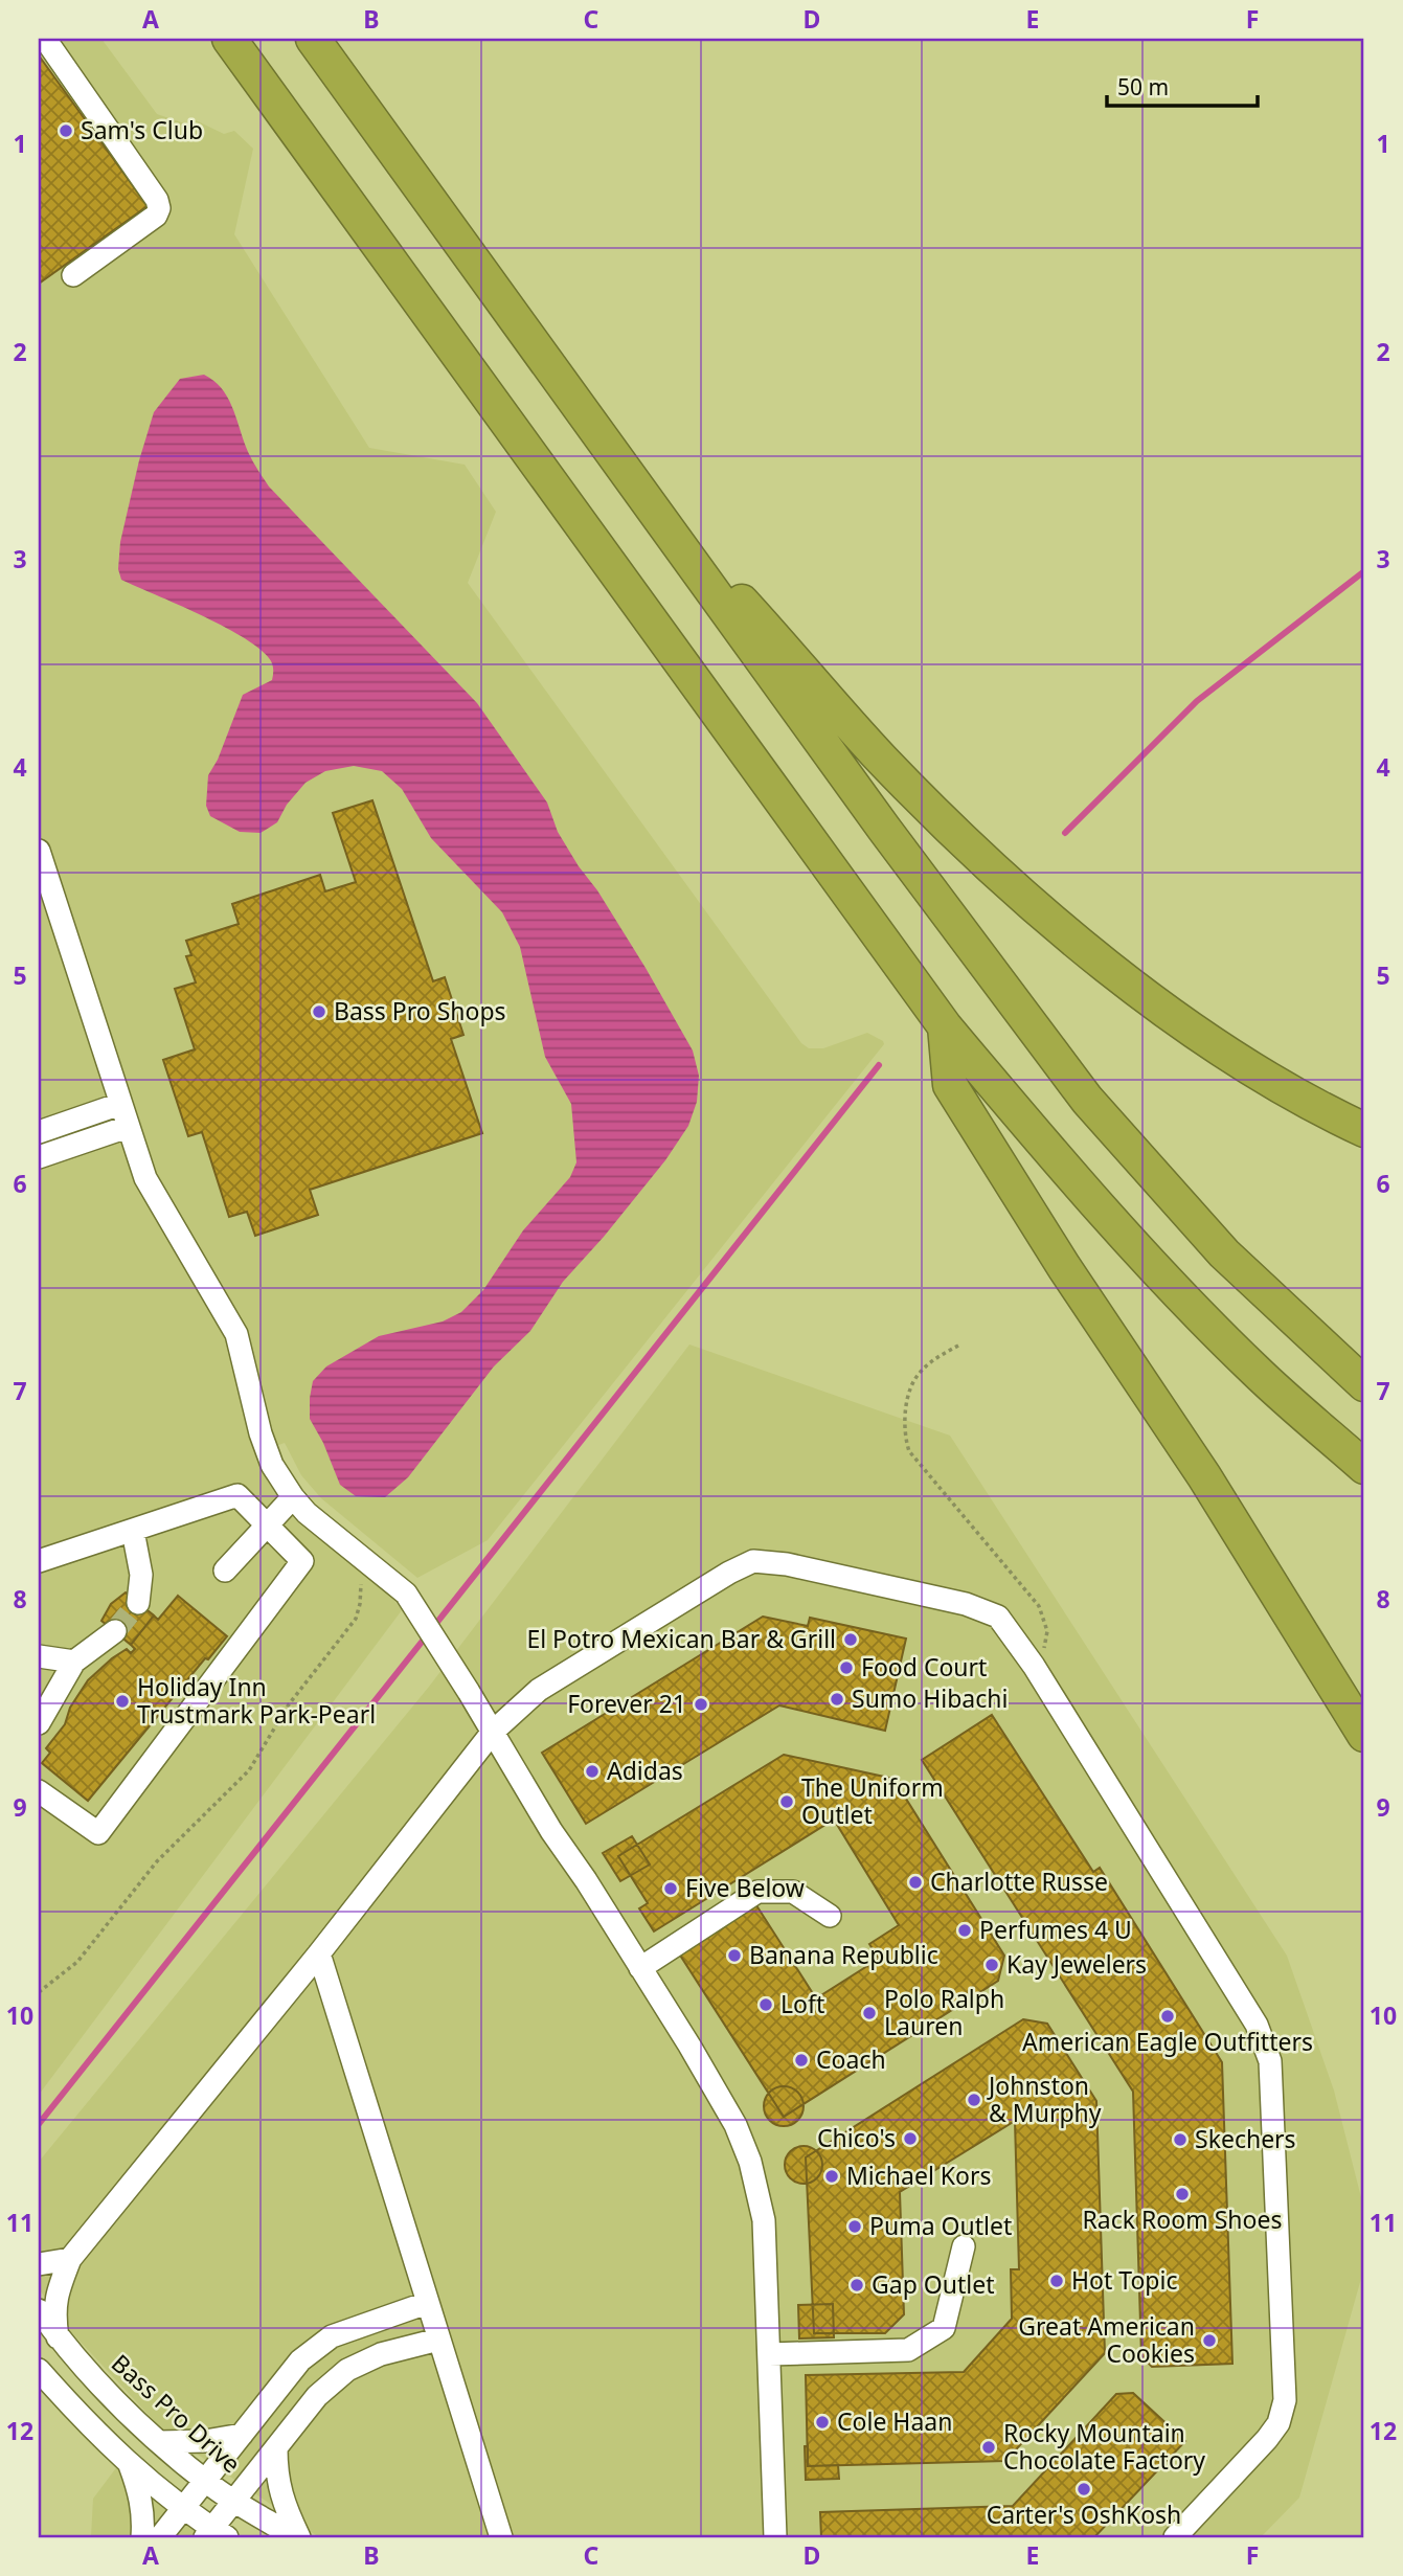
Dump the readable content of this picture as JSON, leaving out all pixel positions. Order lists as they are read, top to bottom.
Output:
{
  "streets": {
    "street": ["Bass Pro Drive"]
  },
  "places": [
    "Sam's Club",
    "Bass Pro Shops",
    "El Potro Mexican Bar & Grill",
    "Food Court",
    "Sumo Hibachi",
    "Holiday Inn Trustmark Park-Pearl",
    "Forever 21",
    "Adidas",
    "The Uniform Outlet",
    "Charlotte Russe",
    "Five Below",
    "Perfumes 4 U",
    "Banana Republic",
    "Kay Jewelers",
    "Loft",
    "Polo Ralph Lauren",
    "American Eagle Outfitters",
    "Coach",
    "Johnston & Murphy",
    "Chico's",
    "Skechers",
    "Michael Kors",
    "Rack Room Shoes",
    "Puma Outlet",
    "Hot Topic",
    "Gap Outlet",
    "Great American Cookies",
    "Cole Haan",
    "Rocky Mountain Chocolate Factory",
    "Carter's OshKosh"
  ],
  "scale_bar": "50 m",
  "grid": {
    "columns": [
      "A",
      "B",
      "C",
      "D",
      "E",
      "F"
    ],
    "rows": [
      "1",
      "2",
      "3",
      "4",
      "5",
      "6",
      "7",
      "8",
      "9",
      "10",
      "11",
      "12"
    ]
  }
}
